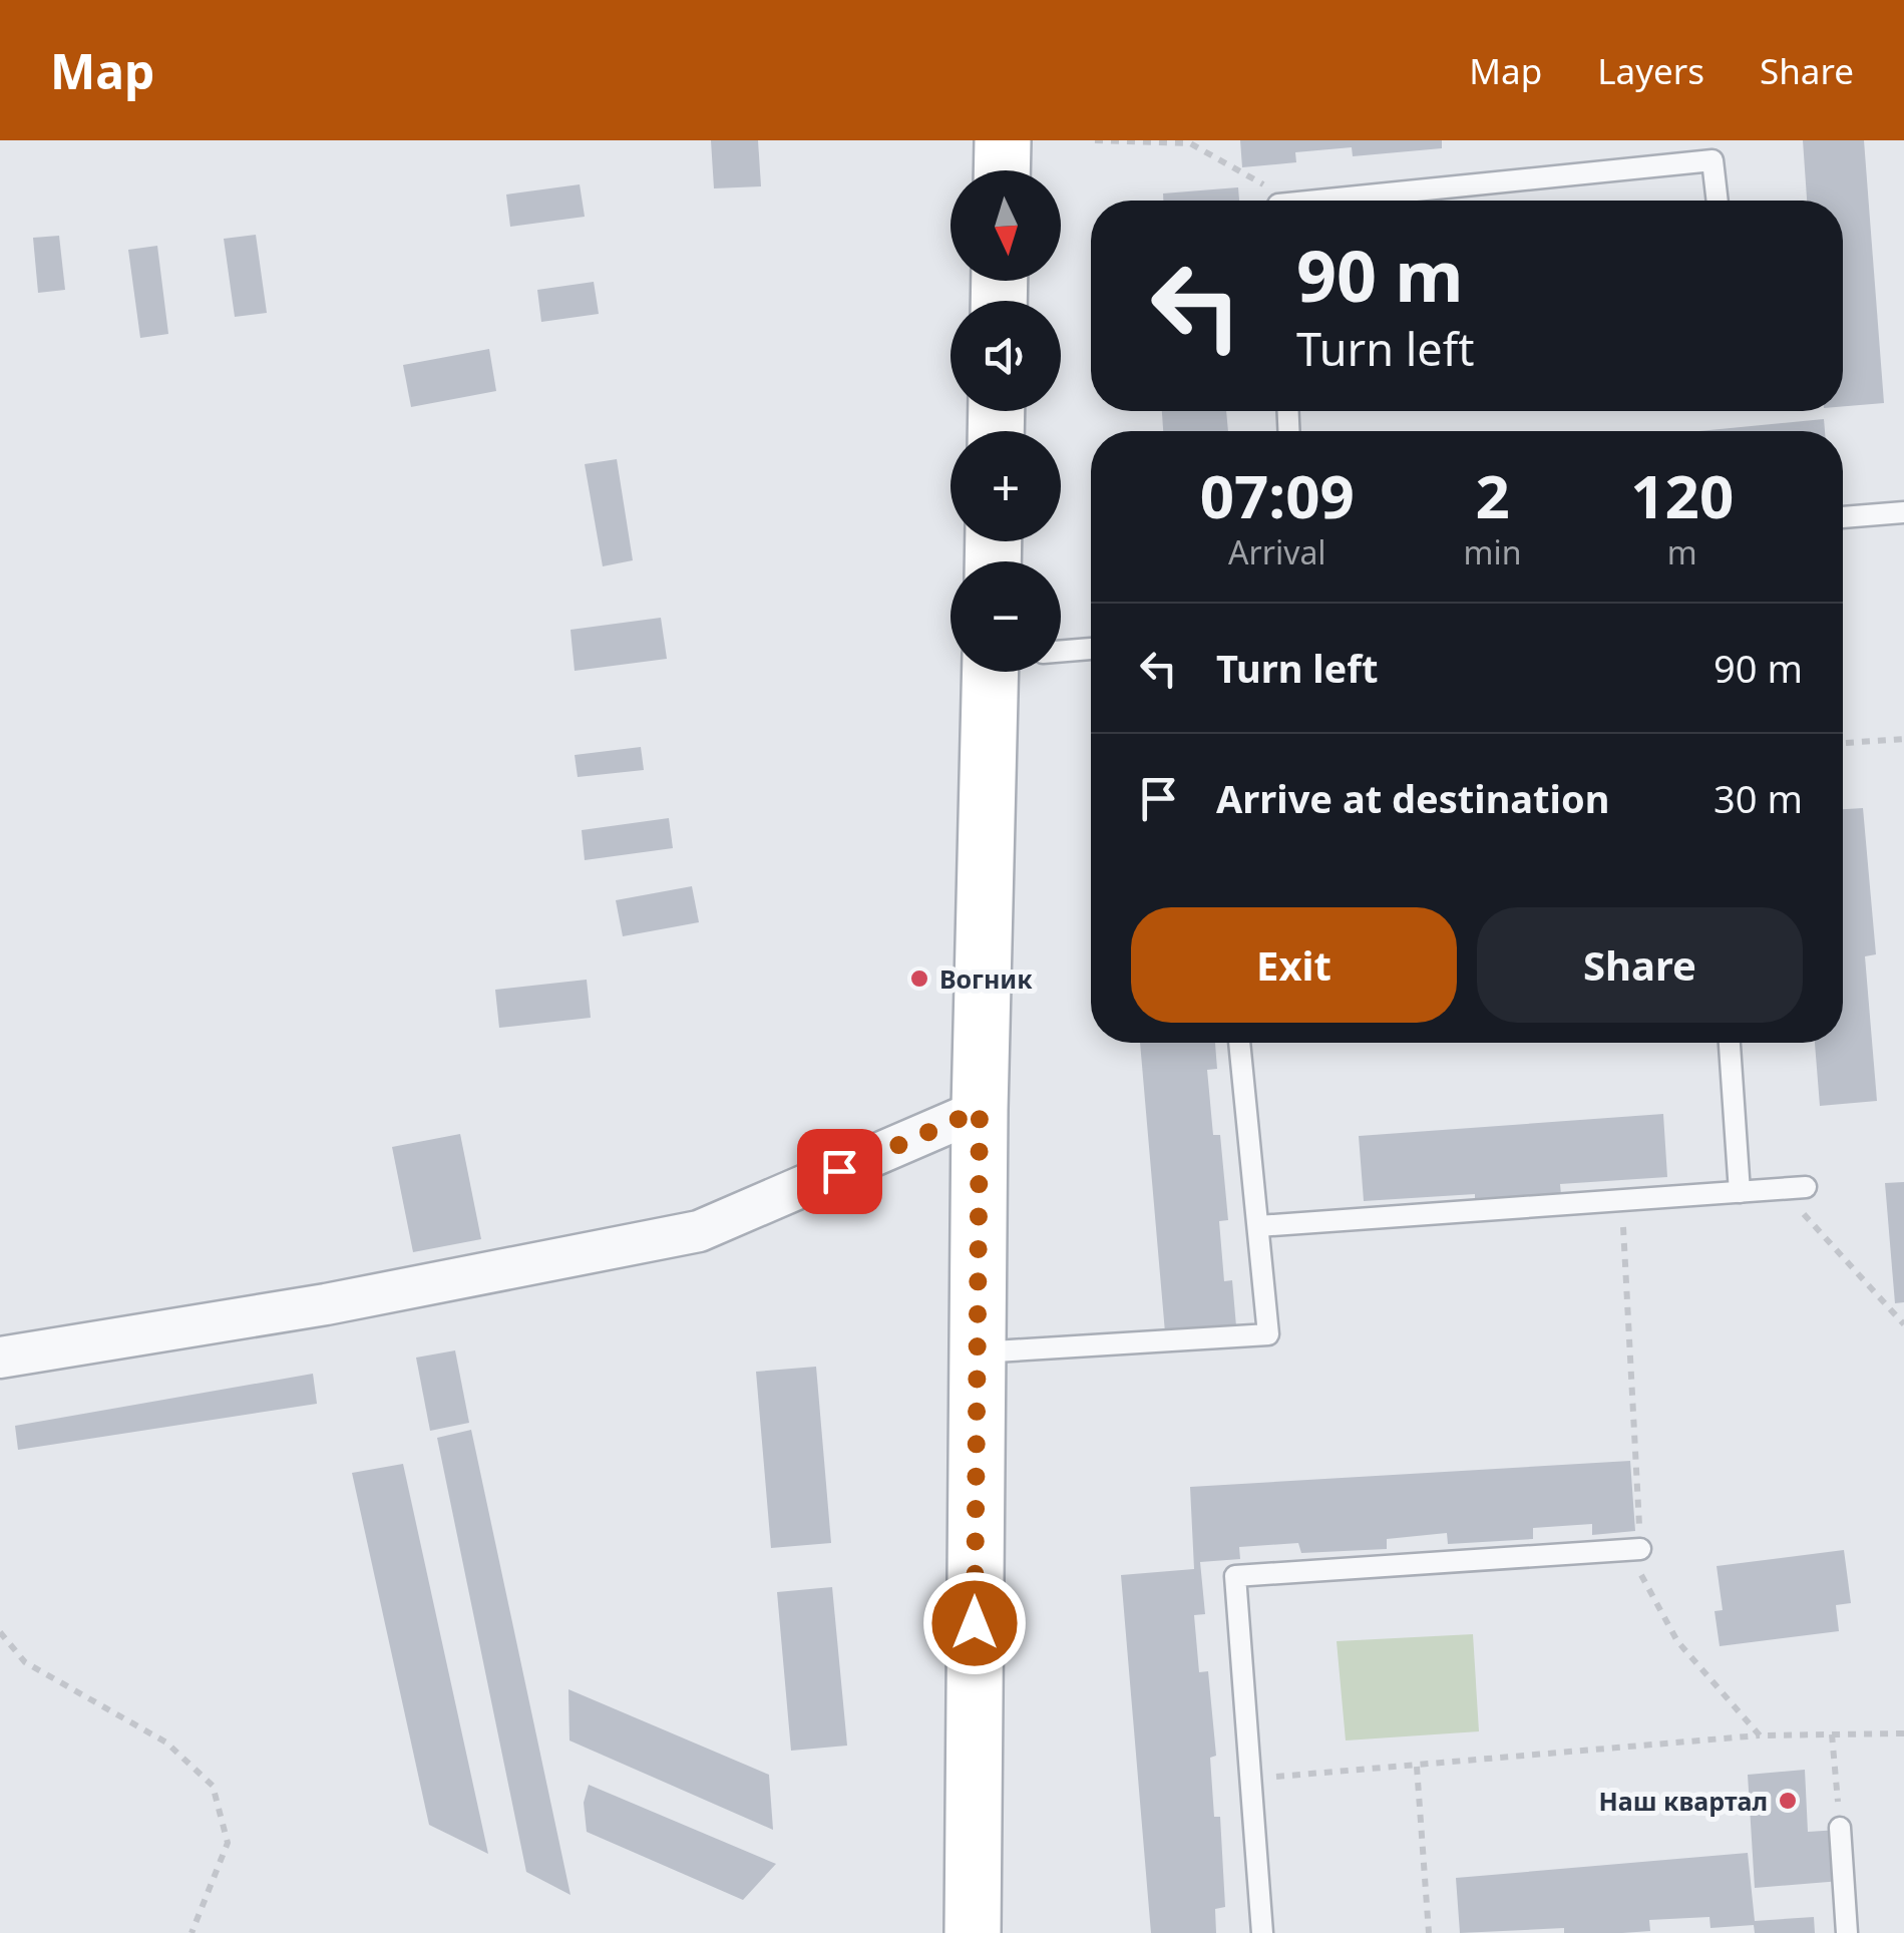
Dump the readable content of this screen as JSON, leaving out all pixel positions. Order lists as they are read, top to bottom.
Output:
{
  "places": ["Вогник", "Наш квартал"],
  "north": "bottom",
  "page": {
    "header": "Map",
    "nav": ["Map", "Layers", "Share"],
    "map_buttons": ["+", "−"],
    "turn": ["90 m", "Turn left"],
    "eta": [
      "07:09",
      "Arrival",
      "2",
      "min",
      "120",
      "m"
    ],
    "list": [
      {
        "name": "Turn left",
        "value": "90 m"
      },
      {
        "name": "Arrive at destination",
        "value": "30 m"
      }
    ],
    "buttons": ["Exit", "Share"]
  }
}
